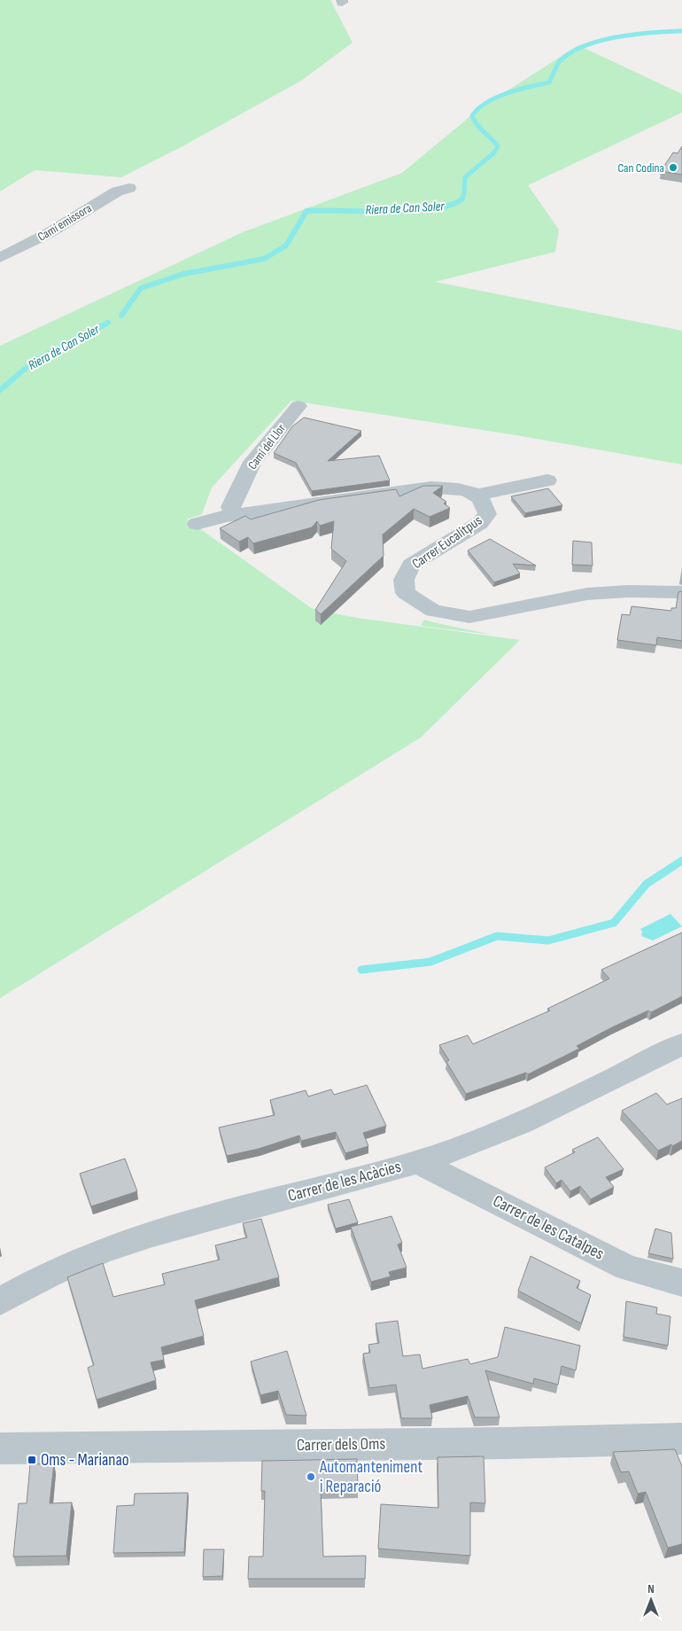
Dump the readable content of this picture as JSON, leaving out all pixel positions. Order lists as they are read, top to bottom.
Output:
{
  "streets": {
    "street": [
      "Camí emissora",
      "Camí del Llor",
      "Carrer Eucalitpus",
      "Carrer de les Acàcies",
      "Carrer de les Catalpes",
      "Carrer dels Oms"
    ]
  },
  "crossings": [
    ["Camí del Llor", "Carrer Eucalitpus"],
    ["Carrer de les Acàcies", "Carrer de les Catalpes"]
  ],
  "water": ["Riera de Can Soler"],
  "places": {
    "other": ["Can Codina", "Automanteniment i Reparació"],
    "transit": ["Oms - Marianao"]
  },
  "north": "top"
}
